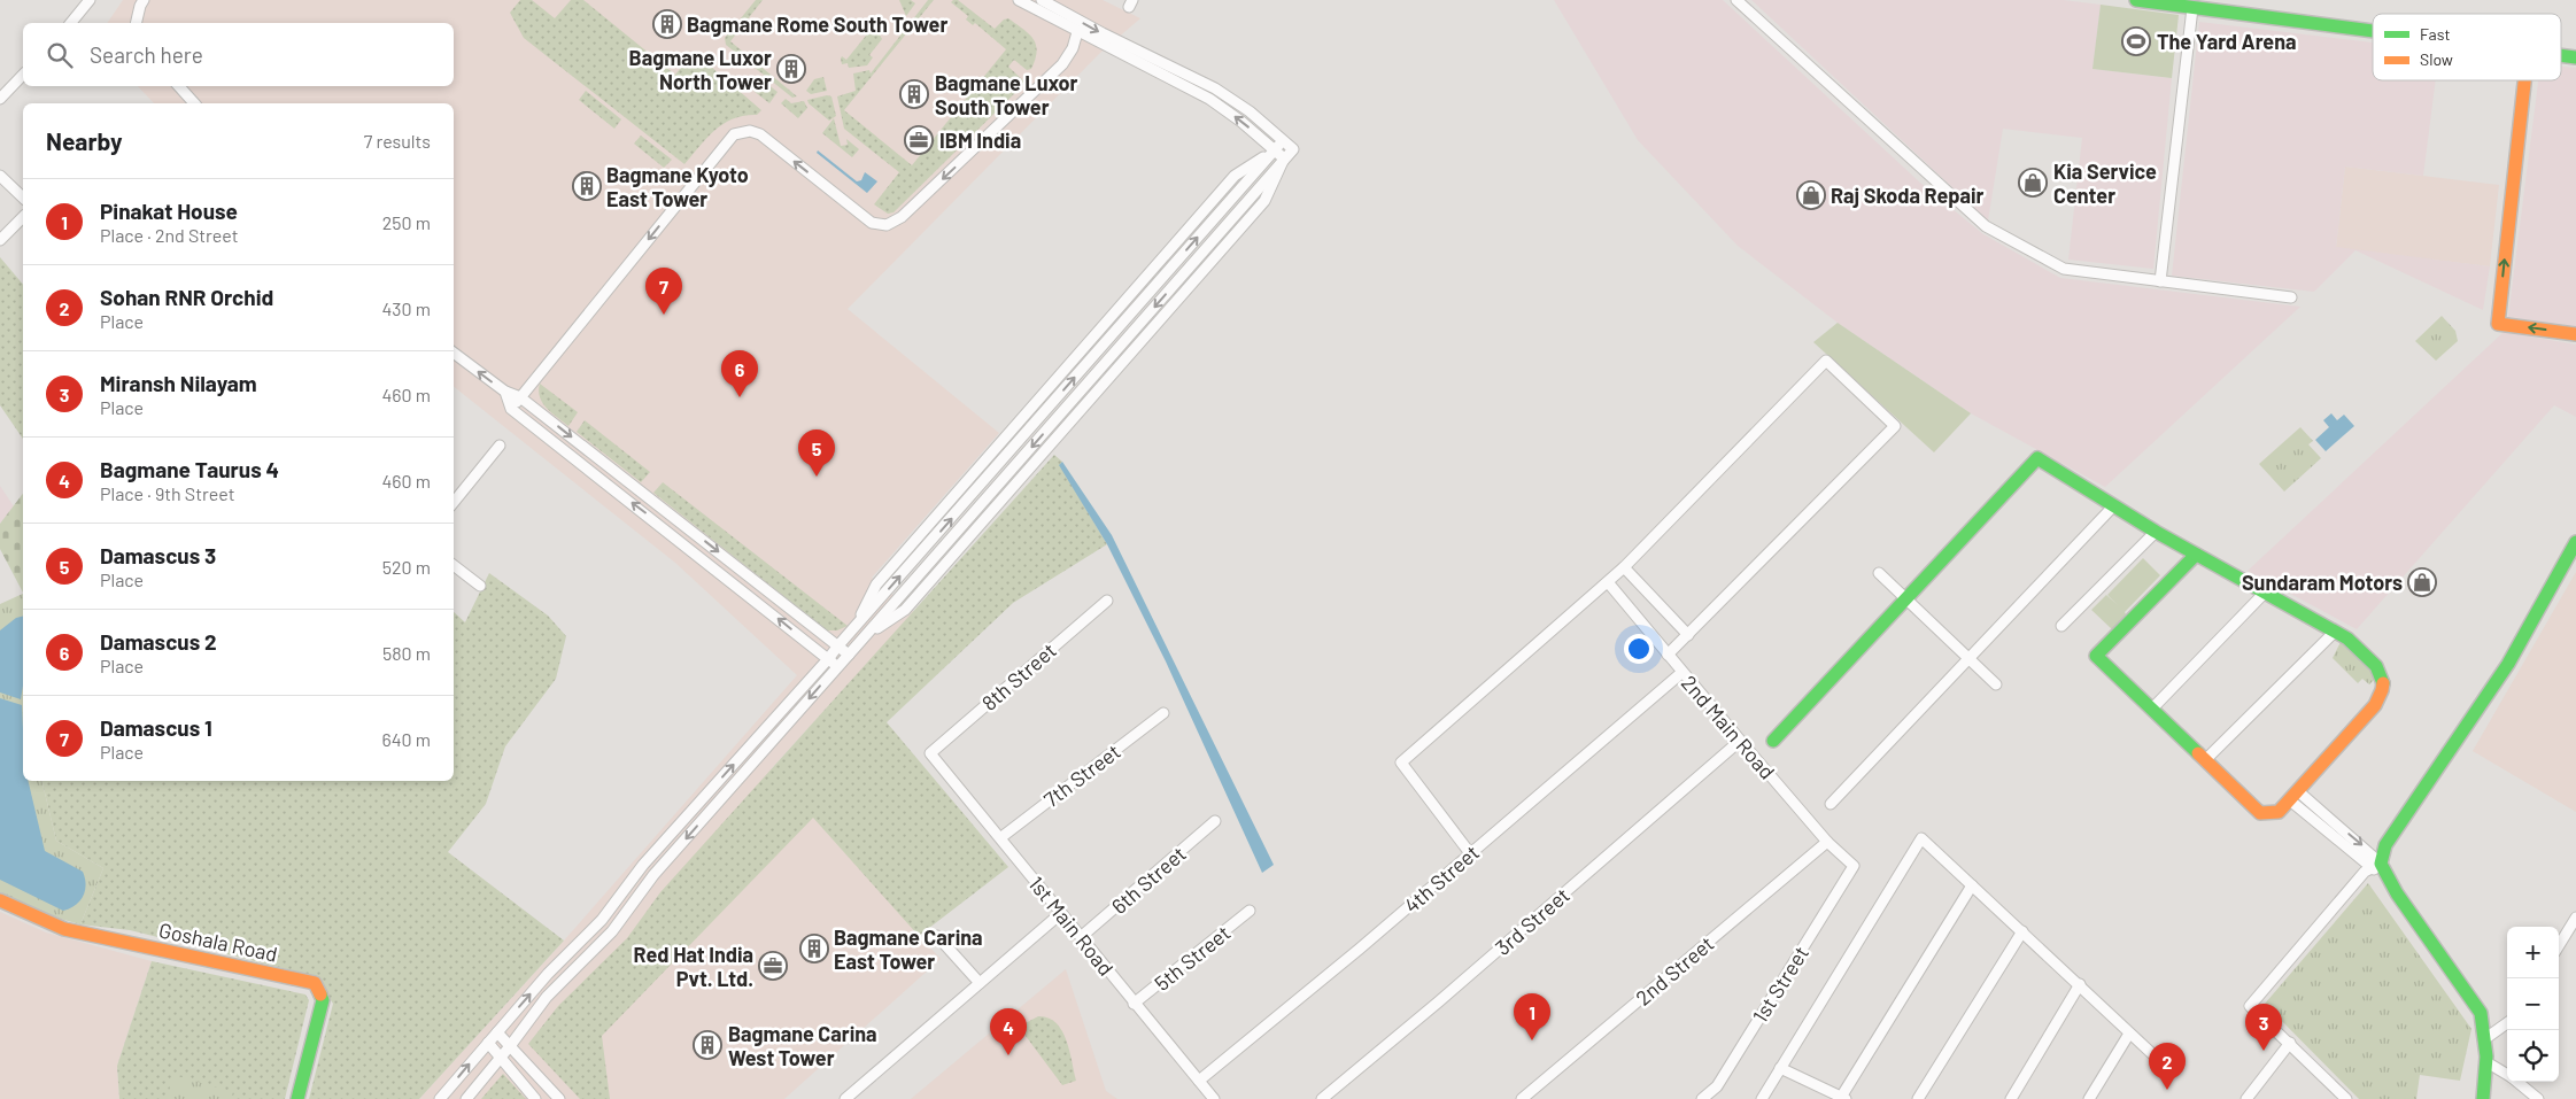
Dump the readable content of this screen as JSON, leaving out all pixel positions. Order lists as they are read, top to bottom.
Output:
{
  "streets": {
    "street": [
      "8th Street",
      "2nd Main Road",
      "7th Street",
      "4th Street",
      "6th Street",
      "3rd Street",
      "1st Main Road",
      "Goshala Road",
      "5th Street",
      "2nd Street",
      "1st Street"
    ]
  },
  "crossings": [
    ["8th Street", "1st Main Road"],
    ["2nd Main Road", "4th Street"],
    ["2nd Main Road", "3rd Street"],
    ["2nd Main Road", "2nd Street"],
    ["2nd Main Road", "1st Street"],
    ["7th Street", "1st Main Road"],
    ["4th Street", "1st Main Road"],
    ["6th Street", "1st Main Road"],
    ["1st Main Road", "5th Street"]
  ],
  "places": {
    "building": [
      "Bagmane Rome South Tower",
      "Bagmane Luxor North Tower",
      "Bagmane Luxor South Tower",
      "Bagmane Kyoto East Tower",
      "Bagmane Carina East Tower",
      "Bagmane Carina West Tower"
    ],
    "sports": ["The Yard Arena"],
    "office": ["IBM India", "Red Hat India Pvt. Ltd."],
    "shop": ["Kia Service Center", "Raj Skoda Repair", "Sundaram Motors"]
  },
  "legend": ["Fast", "Slow"],
  "page": {
    "search": "Search here",
    "heading": ["Nearby", "7 results"],
    "list": [
      {
        "mark": "1",
        "name": "Pinakat House",
        "note": "Place · 2nd Street",
        "value": "250 m"
      },
      {
        "mark": "2",
        "name": "Sohan RNR Orchid",
        "note": "Place",
        "value": "430 m"
      },
      {
        "mark": "3",
        "name": "Miransh Nilayam",
        "note": "Place",
        "value": "460 m"
      },
      {
        "mark": "4",
        "name": "Bagmane Taurus 4",
        "note": "Place · 9th Street",
        "value": "460 m"
      },
      {
        "mark": "5",
        "name": "Damascus 3",
        "note": "Place",
        "value": "520 m"
      },
      {
        "mark": "6",
        "name": "Damascus 2",
        "note": "Place",
        "value": "580 m"
      },
      {
        "mark": "7",
        "name": "Damascus 1",
        "note": "Place",
        "value": "640 m"
      }
    ],
    "pins": [
      "7",
      "6",
      "5",
      "1",
      "3",
      "4",
      "2"
    ],
    "map_buttons": ["+", "−"]
  }
}
